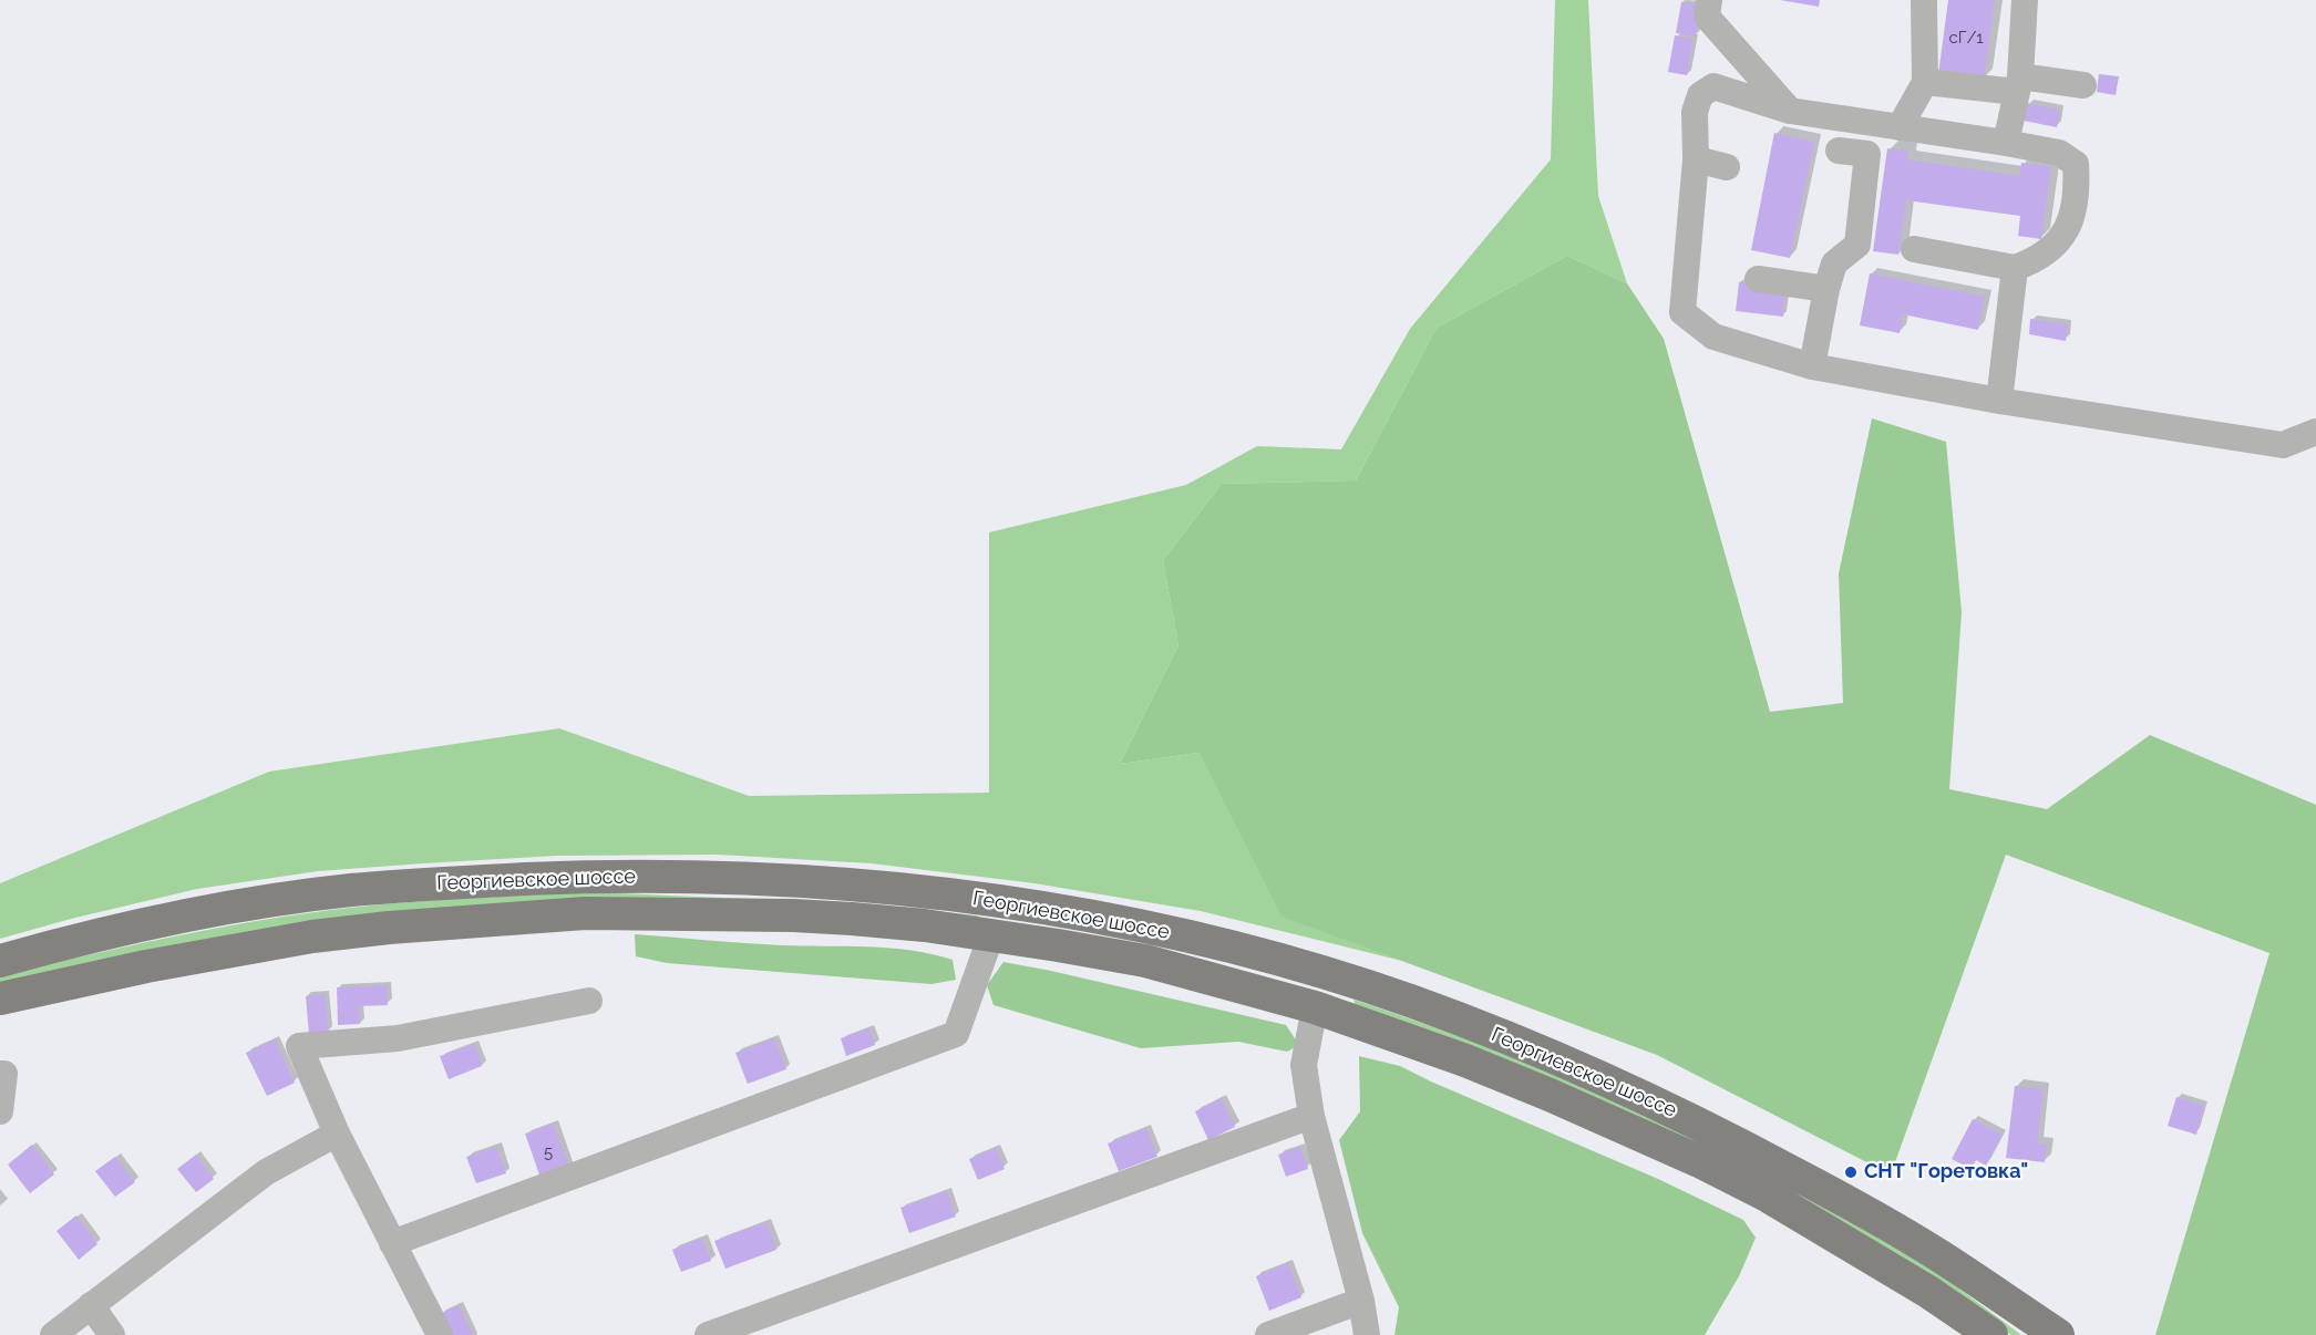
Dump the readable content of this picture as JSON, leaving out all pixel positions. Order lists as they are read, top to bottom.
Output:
{
  "streets": {
    "main road": ["Георгиевское шоссе"]
  },
  "places": ["СНТ \"Горетовка\""],
  "house_numbers": ["сГ/1", "5"]
}
